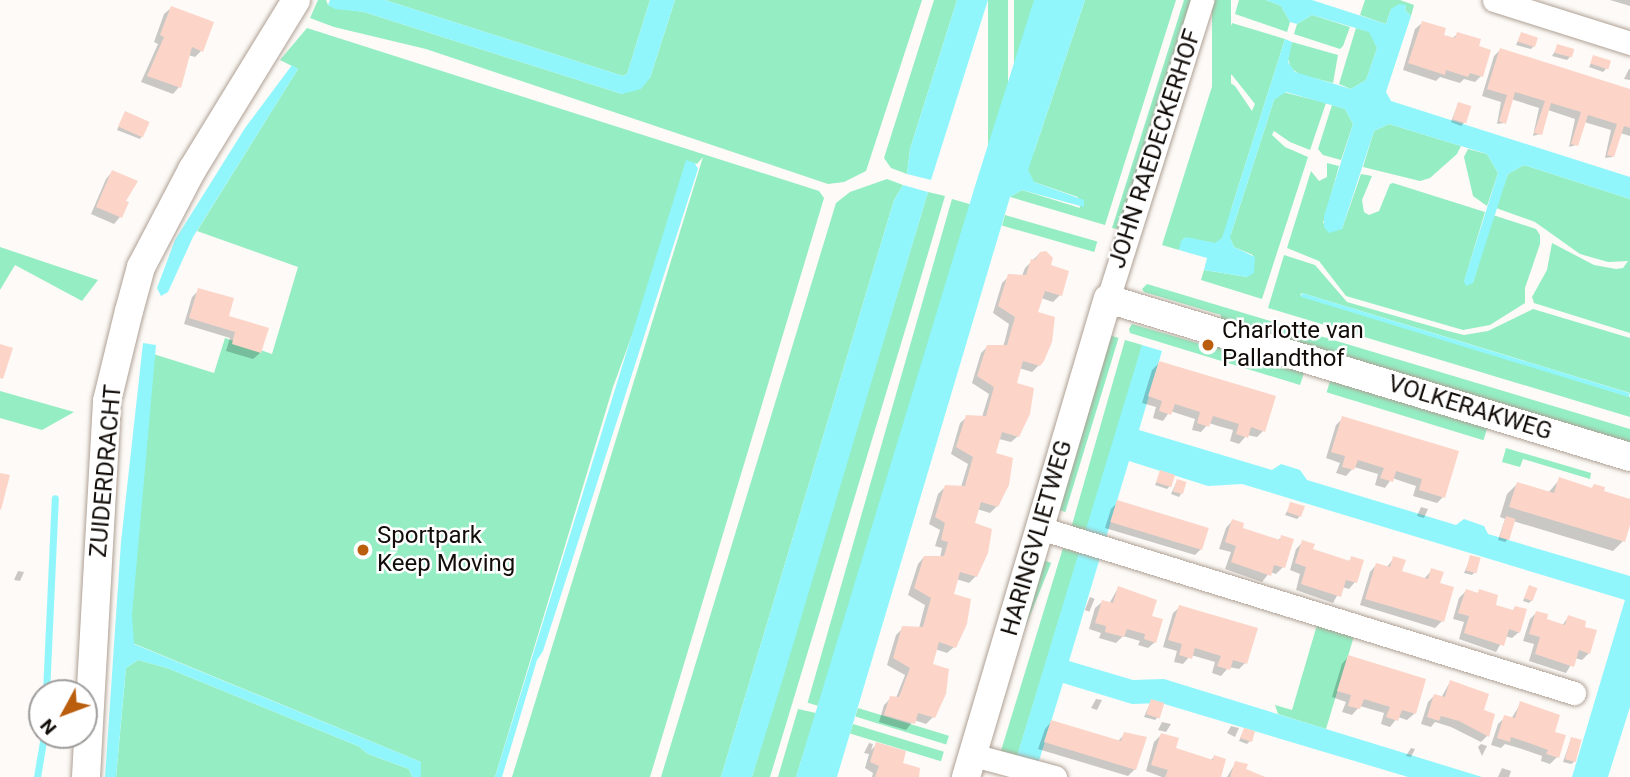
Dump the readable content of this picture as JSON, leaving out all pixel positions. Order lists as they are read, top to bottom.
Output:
{
  "streets": {
    "street": [
      "JOHN RAEDECKERHOF",
      "VOLKERAKWEG",
      "ZUIDERDRACHT",
      "HARINGVLIETWEG"
    ]
  },
  "crossings": [
    ["JOHN RAEDECKERHOF", "VOLKERAKWEG"],
    ["JOHN RAEDECKERHOF", "HARINGVLIETWEG"],
    ["VOLKERAKWEG", "HARINGVLIETWEG"]
  ],
  "places": ["Charlotte van Pallandthof", "Sportpark Keep Moving"],
  "north": "bottom left"
}
